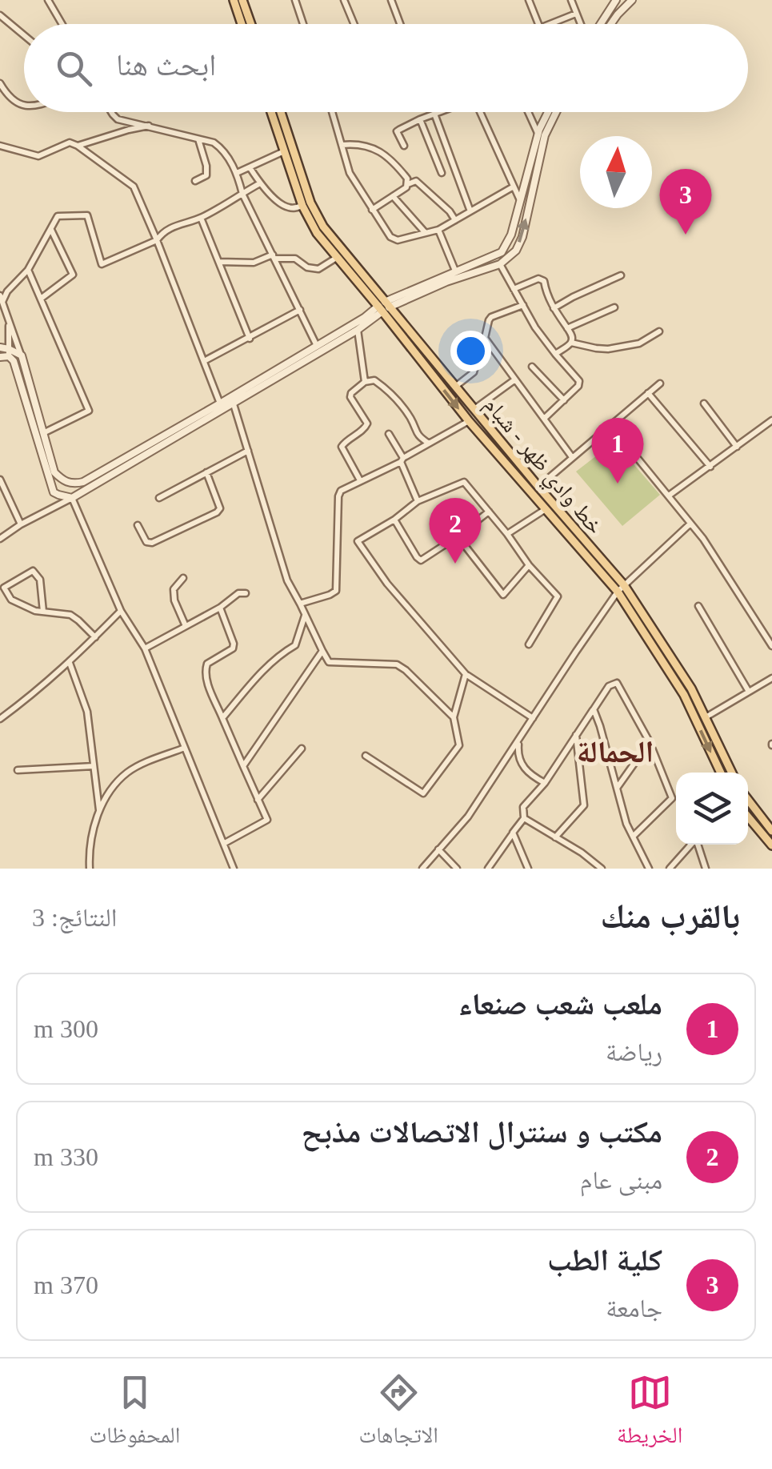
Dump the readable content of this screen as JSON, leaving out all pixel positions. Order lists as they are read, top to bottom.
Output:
{
  "streets": {
    "main road": ["خط وادي ظهر - شبام"]
  },
  "districts": ["الحمالة"],
  "north": "top",
  "page": {
    "search": "ابحث هنا",
    "pins": ["3", "1", "2"],
    "heading": ["بالقرب منك", "النتائج: 3"],
    "list": [
      {
        "mark": "1",
        "name": "ملعب شعب صنعاء",
        "note": "رياضة",
        "value": "300 m"
      },
      {
        "mark": "2",
        "name": "مكتب و سنترال الاتصالات مذبح",
        "note": "مبنى عام",
        "value": "330 m"
      },
      {
        "mark": "3",
        "name": "كلية الطب",
        "note": "جامعة",
        "value": "370 m"
      }
    ],
    "nav": ["الخريطة", "الاتجاهات", "المحفوظات"]
  }
}
